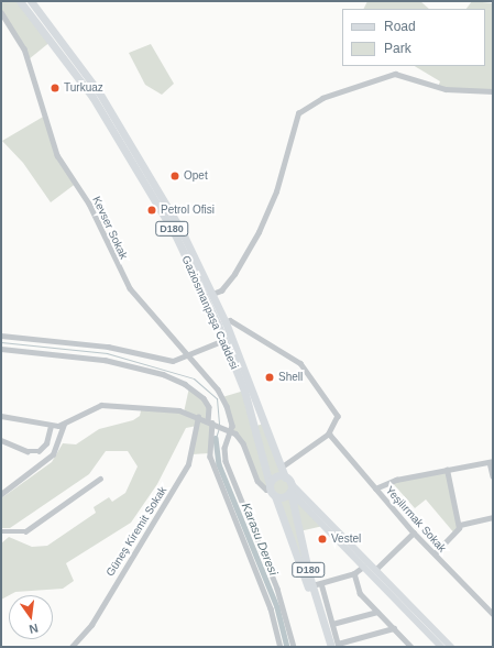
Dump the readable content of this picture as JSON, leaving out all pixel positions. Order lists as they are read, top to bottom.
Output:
{
  "streets": {
    "highway": ["D180", "Gaziosmanpaşa Caddesi"],
    "street": ["Kevser Sokak", "Yeşilırmak Sokak", "Güneş Kiremit Sokak"]
  },
  "crossings": [
    ["D180", "Gaziosmanpaşa Caddesi"]
  ],
  "water": ["Karasu Deresi"],
  "places": [
    "Turkuaz",
    "Opet",
    "Petrol Ofisi",
    "Shell",
    "Vestel"
  ],
  "legend": ["Road", "Park"],
  "north": "bottom"
}
